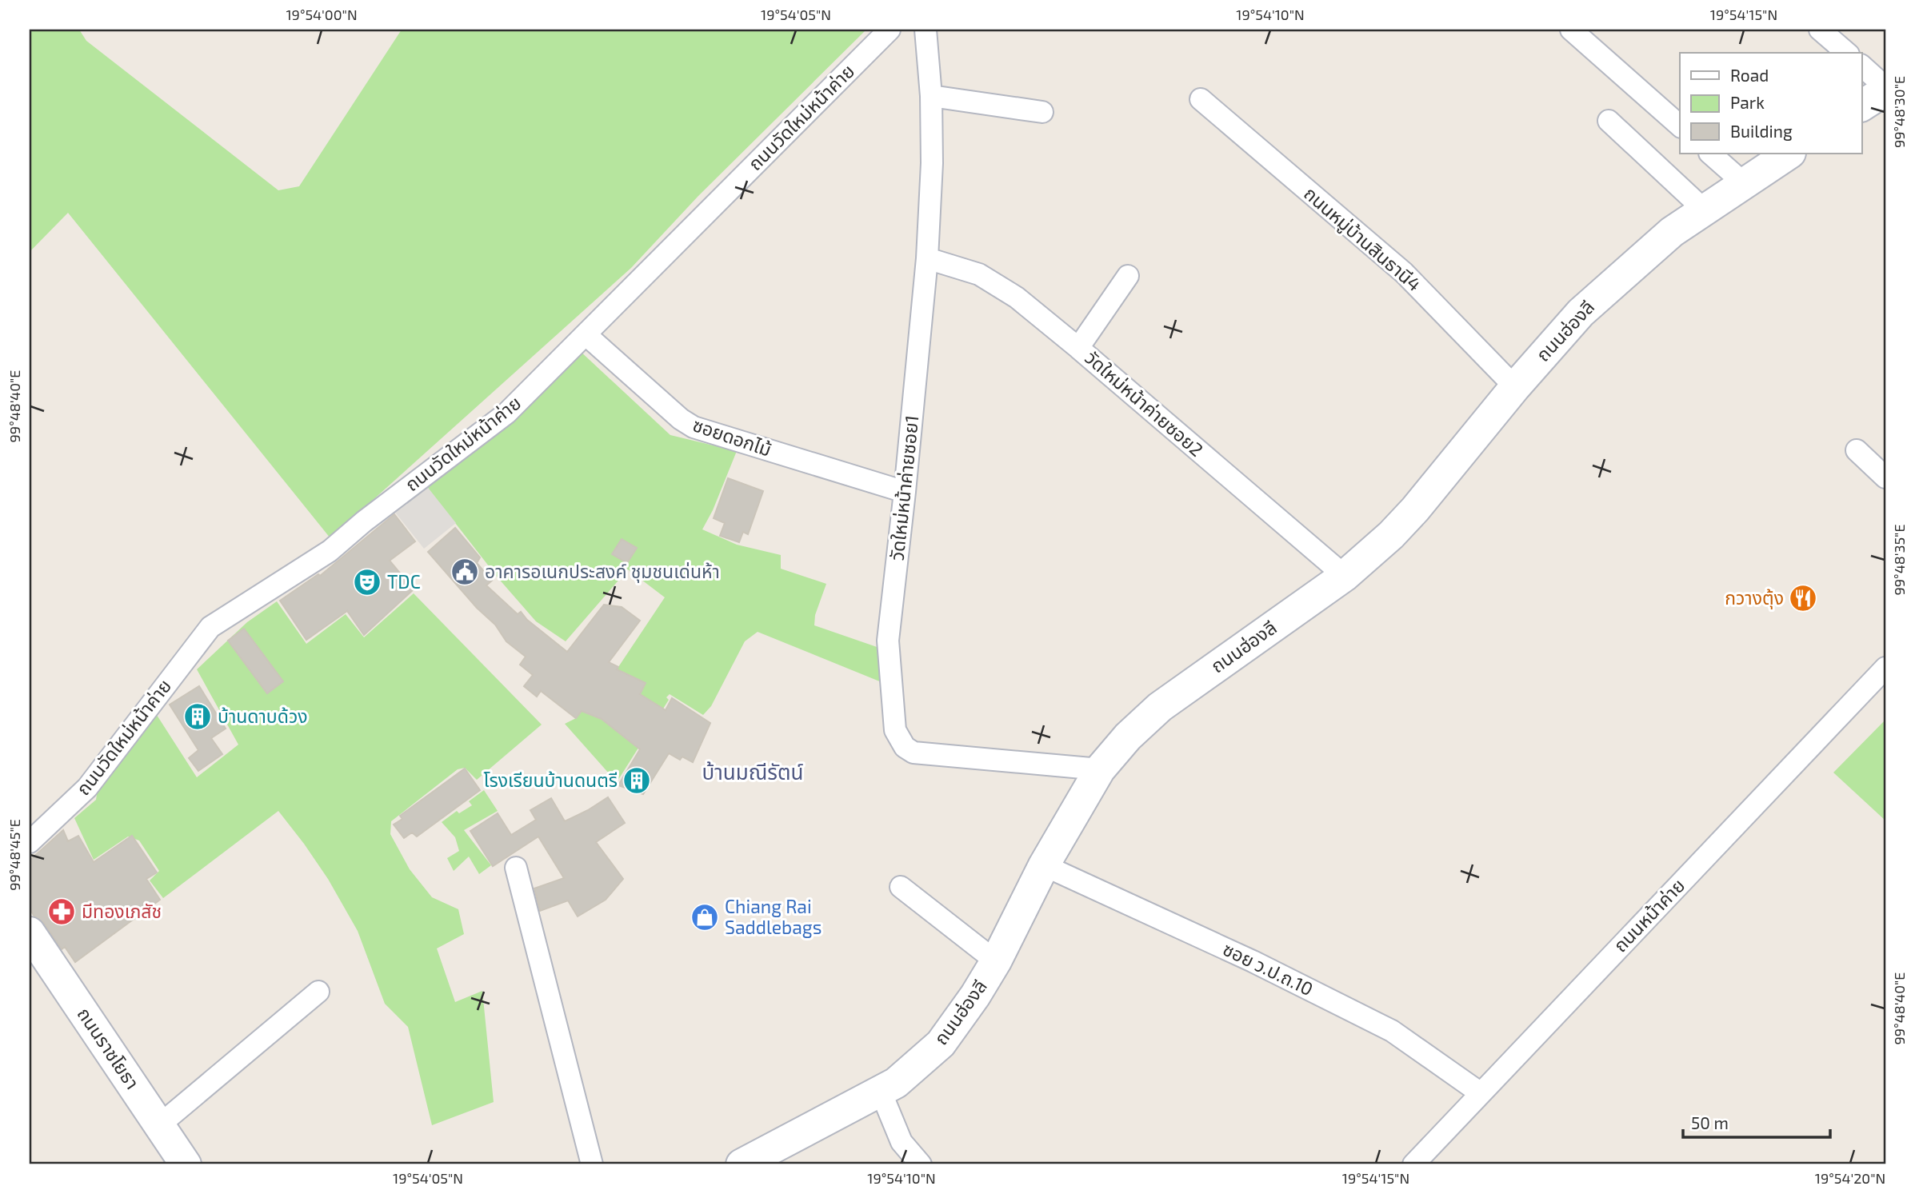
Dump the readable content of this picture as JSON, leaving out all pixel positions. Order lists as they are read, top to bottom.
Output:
{
  "streets": {
    "street": [
      "ถนนวัดใหม่หน้าค่าย",
      "ถนนหมู่บ้านสินธานี4",
      "ถนนฮ่องลี",
      "วัดใหม่หน้าค่ายซอย2",
      "ซอยดอกไม้",
      "วัดใหม่หน้าค่ายซอย1",
      "ถนนหน้าค่าย",
      "ซอย ว.ป.ถ.10",
      "ถนนราชโยธา"
    ]
  },
  "crossings": [
    ["ถนนวัดใหม่หน้าค่าย", "ซอยดอกไม้"],
    ["ถนนหมู่บ้านสินธานี4", "ถนนฮ่องลี"],
    ["ถนนฮ่องลี", "วัดใหม่หน้าค่ายซอย2"],
    ["ถนนฮ่องลี", "วัดใหม่หน้าค่ายซอย1"],
    ["ถนนฮ่องลี", "ซอย ว.ป.ถ.10"],
    ["วัดใหม่หน้าค่ายซอย2", "วัดใหม่หน้าค่ายซอย1"],
    ["ซอยดอกไม้", "วัดใหม่หน้าค่ายซอย1"],
    ["ถนนหน้าค่าย", "ซอย ว.ป.ถ.10"]
  ],
  "districts": ["บ้านมณีรัตน์"],
  "places": {
    "public building": ["อาคารอเนกประสงค์ ชุมชนเด่นห้า"],
    "theatre": ["TDC"],
    "restaurant": ["กวางตุ้ง"],
    "building": ["บ้านดาบด้วง", "โรงเรียนบ้านดนตรี"],
    "pharmacy": ["มีทองเภสัช"],
    "shop": ["Chiang Rai Saddlebags"]
  },
  "legend": ["Road", "Park", "Building"],
  "scale_bar": "50 m",
  "coordinates": [
    "19°54'00\"N",
    "19°54'05\"N",
    "19°54'10\"N",
    "19°54'15\"N",
    "99°48'30\"E",
    "99°48'40\"E",
    "99°48'35\"E",
    "99°48'45\"E",
    "19°54'20\"N"
  ]
}
